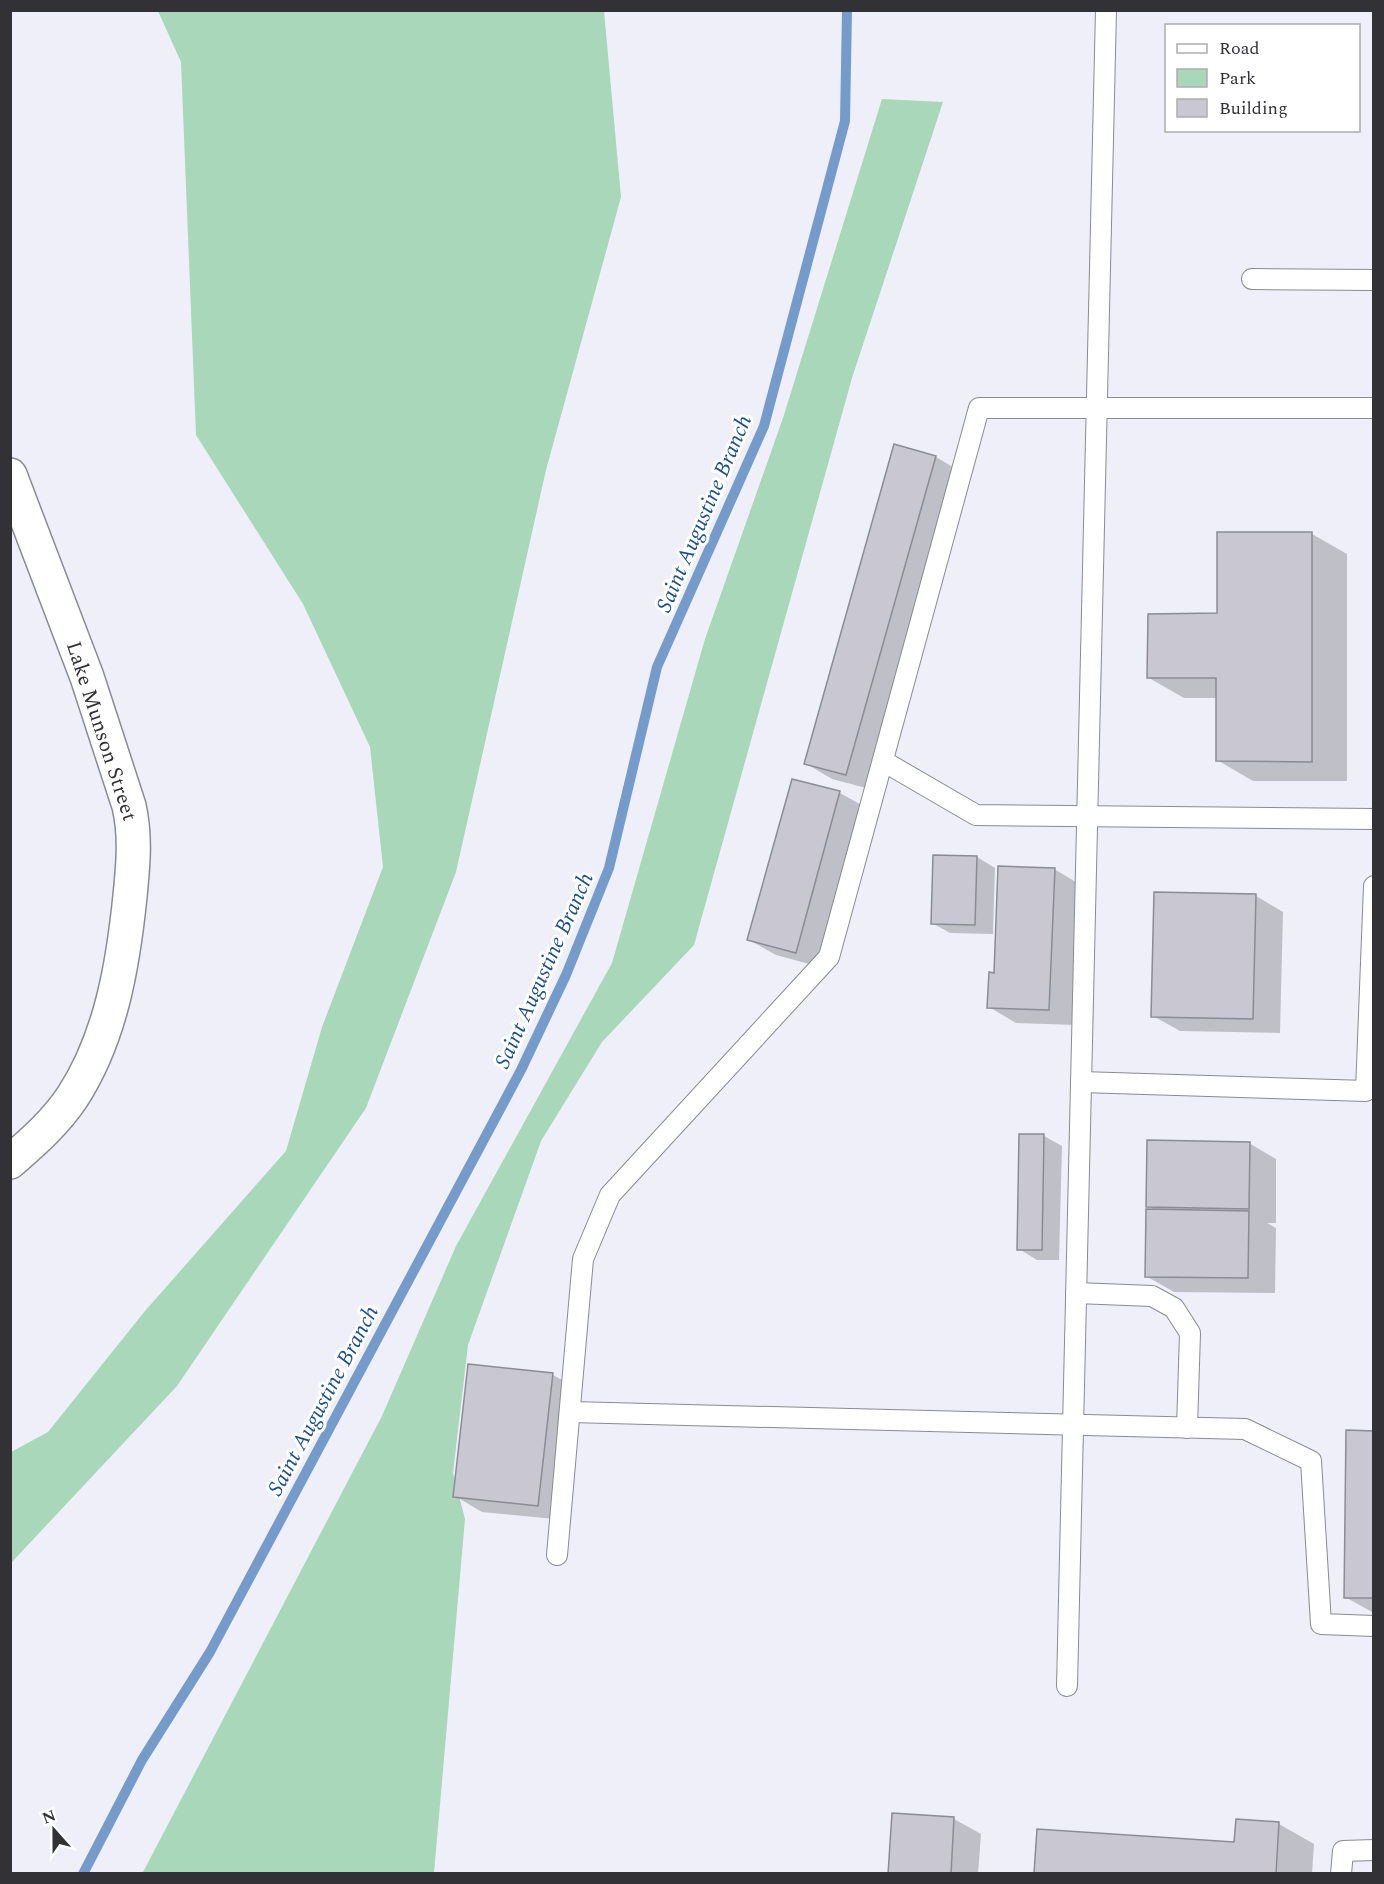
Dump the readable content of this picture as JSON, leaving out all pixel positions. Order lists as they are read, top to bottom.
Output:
{
  "streets": {
    "street": ["Lake Munson Street"]
  },
  "water": ["Saint Augustine Branch"],
  "legend": ["Road", "Park", "Building"],
  "north": "top"
}
